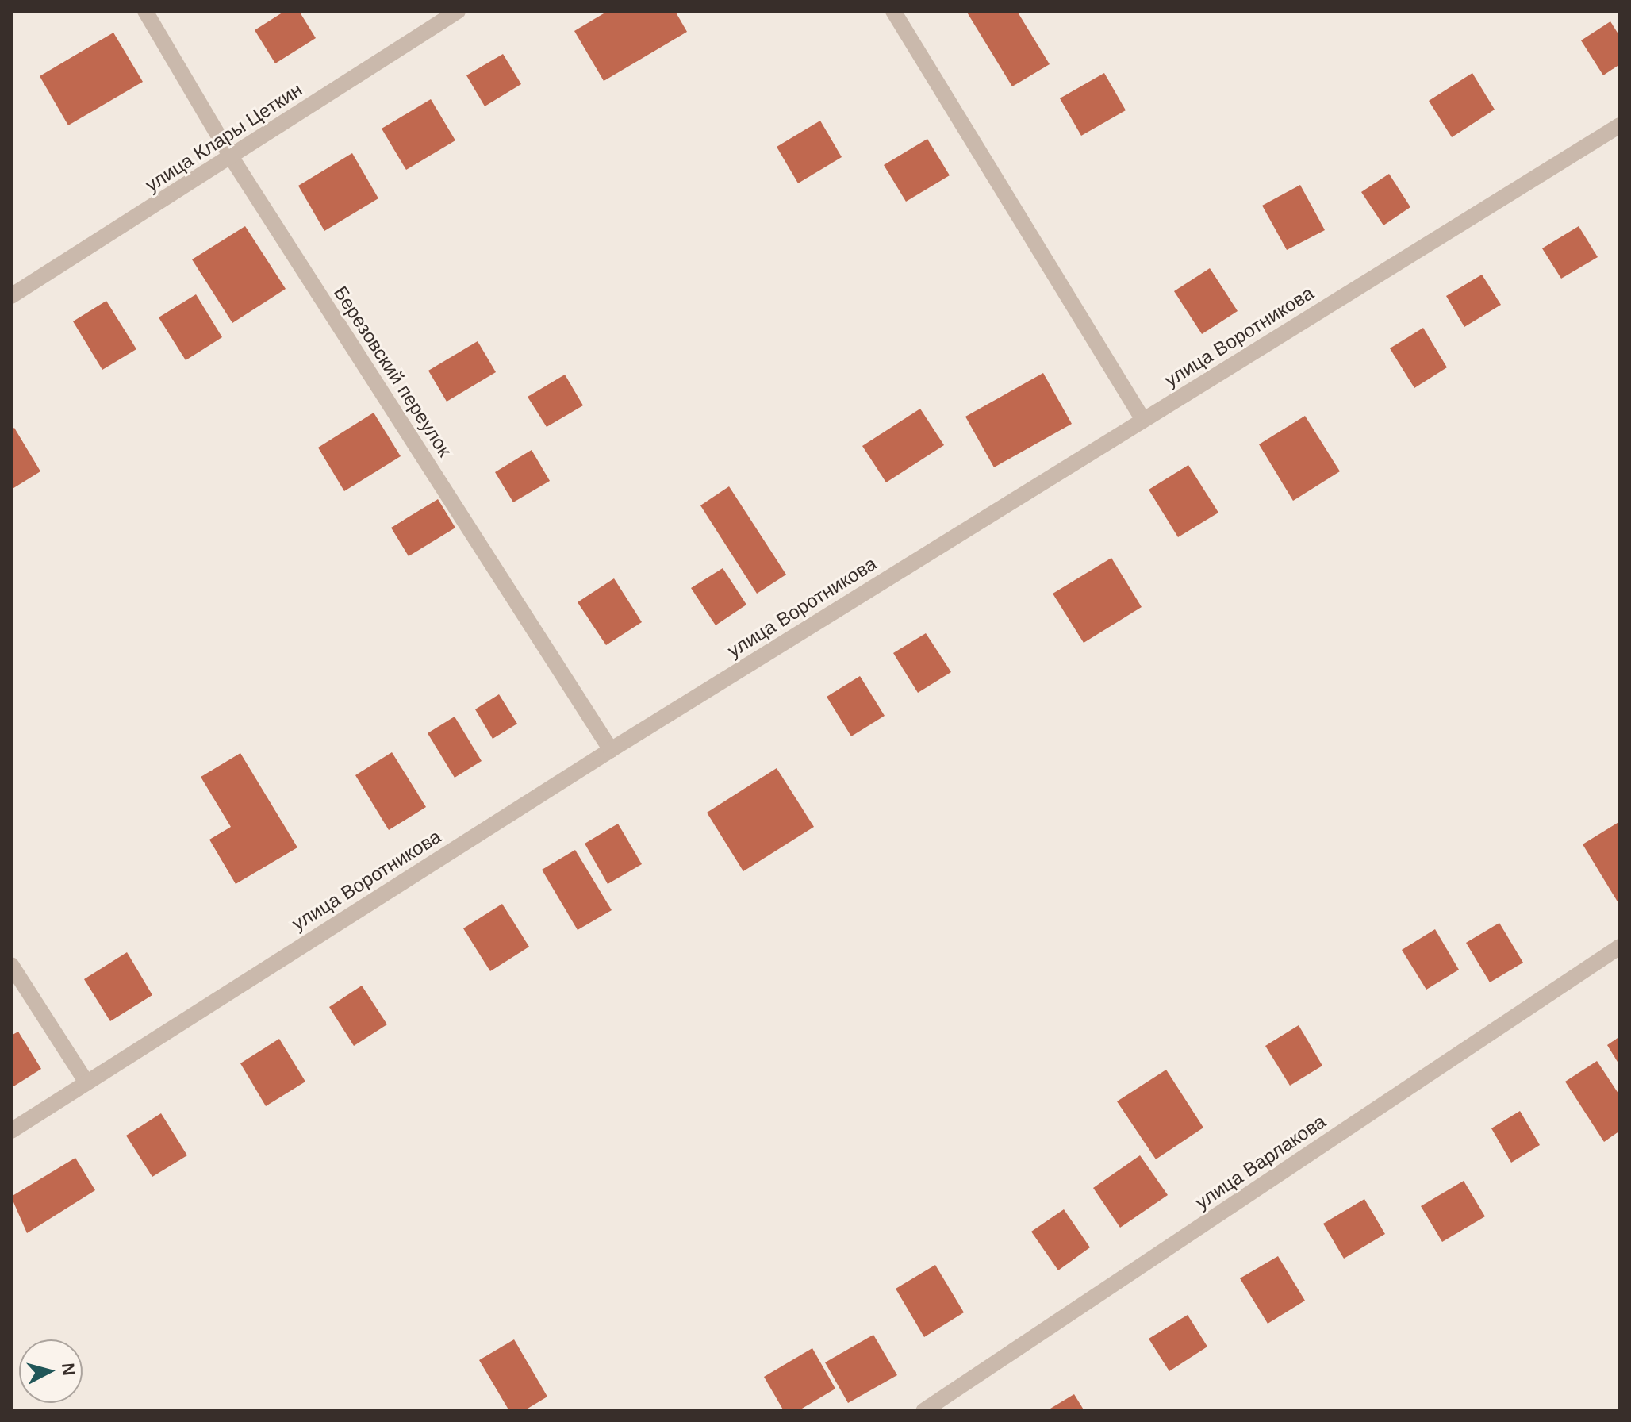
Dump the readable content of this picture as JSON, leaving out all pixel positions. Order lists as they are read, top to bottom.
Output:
{
  "streets": {
    "street": [
      "улица Клары Цеткин",
      "улица Воротникова",
      "Березовский переулок",
      "улица Варлакова"
    ]
  },
  "crossings": [
    ["улица Клары Цеткин", "Березовский переулок"],
    ["улица Воротникова", "Березовский переулок"]
  ],
  "north": "right"
}
